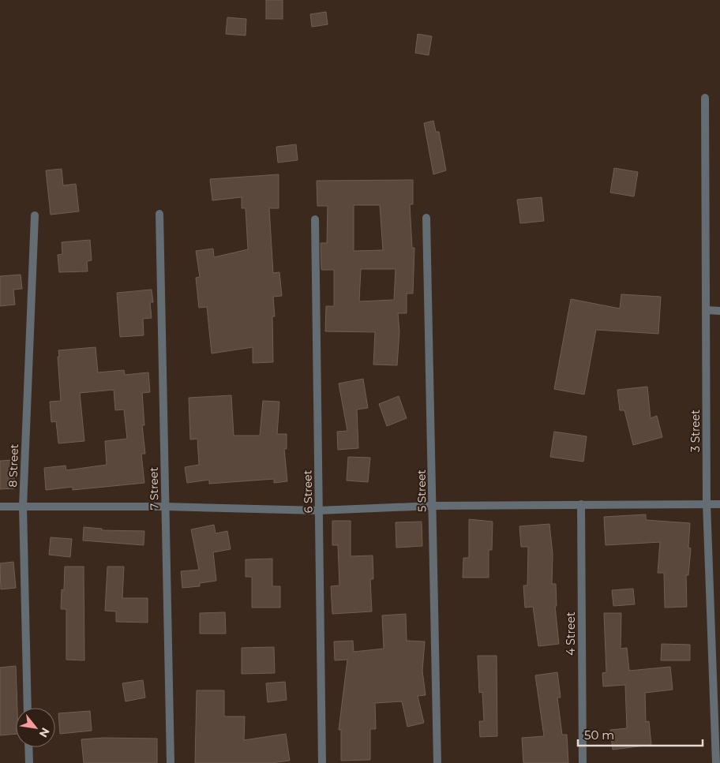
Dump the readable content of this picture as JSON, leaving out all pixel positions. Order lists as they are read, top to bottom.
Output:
{
  "streets": {
    "street": [
      "3 Street",
      "8 Street",
      "7 Street",
      "5 Street",
      "6 Street",
      "4 Street"
    ]
  },
  "scale_bar": "50 m",
  "north": "bottom right"
}
